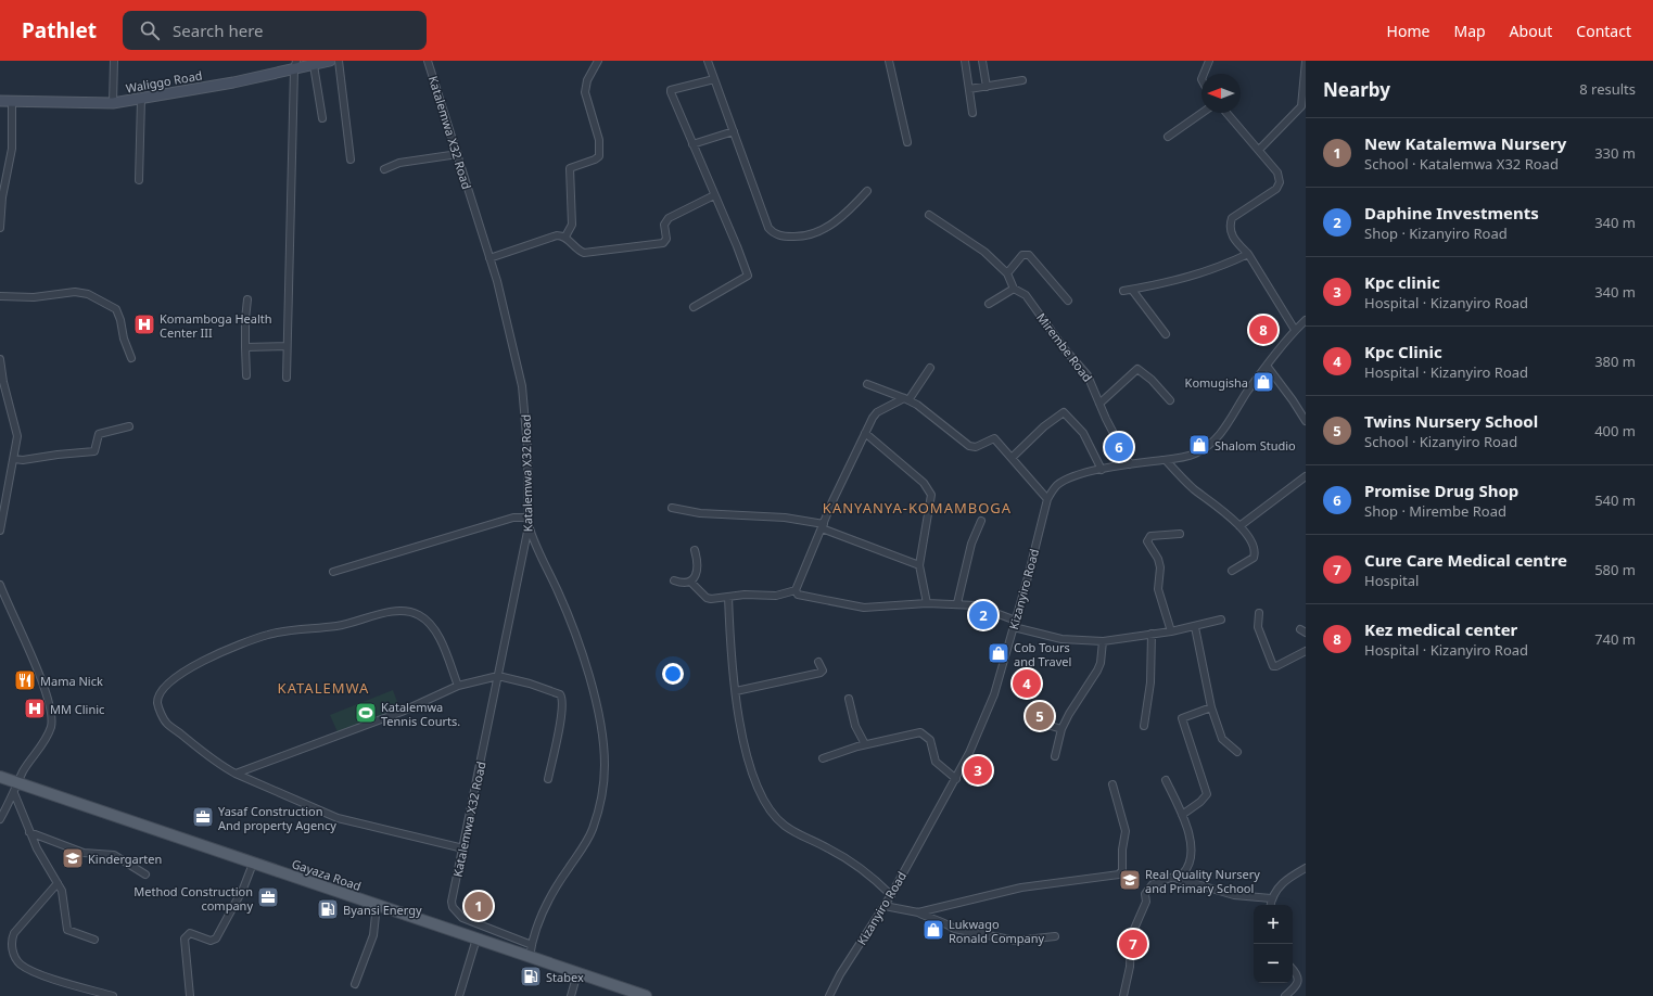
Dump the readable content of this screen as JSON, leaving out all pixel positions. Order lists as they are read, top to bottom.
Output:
{
  "streets": {
    "main road": ["Gayaza Road"],
    "street": [
      "Waliggo Road",
      "Katalemwa X32 Road",
      "Mirembe Road",
      "Kizanyiro Road"
    ]
  },
  "crossings": [
    ["Mirembe Road", "Kizanyiro Road"]
  ],
  "districts": ["KANYANYA-KOMAMBOGA", "KATALEMWA"],
  "places": {
    "hospital": ["Komamboga Health Center III", "MM Clinic"],
    "shop": [
      "Komugisha",
      "Shalom Studio",
      "Cob Tours and Travel",
      "Lukwago Ronald Company"
    ],
    "restaurant": ["Mama Nick"],
    "sports": ["Katalemwa Tennis Courts."],
    "office": ["Yasaf Construction And property Agency", "Method Construction company"],
    "school or university": ["Kindergarten", "Real Quality Nursery and Primary School"],
    "fuel station": ["Byansi Energy", "Stabex"]
  },
  "north": "left",
  "page": {
    "header": "Pathlet",
    "search": "Search here",
    "nav": [
      "Home",
      "Map",
      "About",
      "Contact"
    ],
    "heading": ["Nearby", "8 results"],
    "list": [
      {
        "mark": "1",
        "name": "New Katalemwa Nursery",
        "note": "School · Katalemwa X32 Road",
        "value": "330 m"
      },
      {
        "mark": "2",
        "name": "Daphine Investments",
        "note": "Shop · Kizanyiro Road",
        "value": "340 m"
      },
      {
        "mark": "3",
        "name": "Kpc clinic",
        "note": "Hospital · Kizanyiro Road",
        "value": "340 m"
      },
      {
        "mark": "4",
        "name": "Kpc Clinic",
        "note": "Hospital · Kizanyiro Road",
        "value": "380 m"
      },
      {
        "mark": "5",
        "name": "Twins Nursery School",
        "note": "School · Kizanyiro Road",
        "value": "400 m"
      },
      {
        "mark": "6",
        "name": "Promise Drug Shop",
        "note": "Shop · Mirembe Road",
        "value": "540 m"
      },
      {
        "mark": "7",
        "name": "Cure Care Medical centre",
        "note": "Hospital",
        "value": "580 m"
      },
      {
        "mark": "8",
        "name": "Kez medical center",
        "note": "Hospital · Kizanyiro Road",
        "value": "740 m"
      }
    ],
    "pins": [
      "8",
      "6",
      "2",
      "4",
      "5",
      "3",
      "1",
      "7"
    ],
    "map_buttons": ["+", "−"]
  }
}
